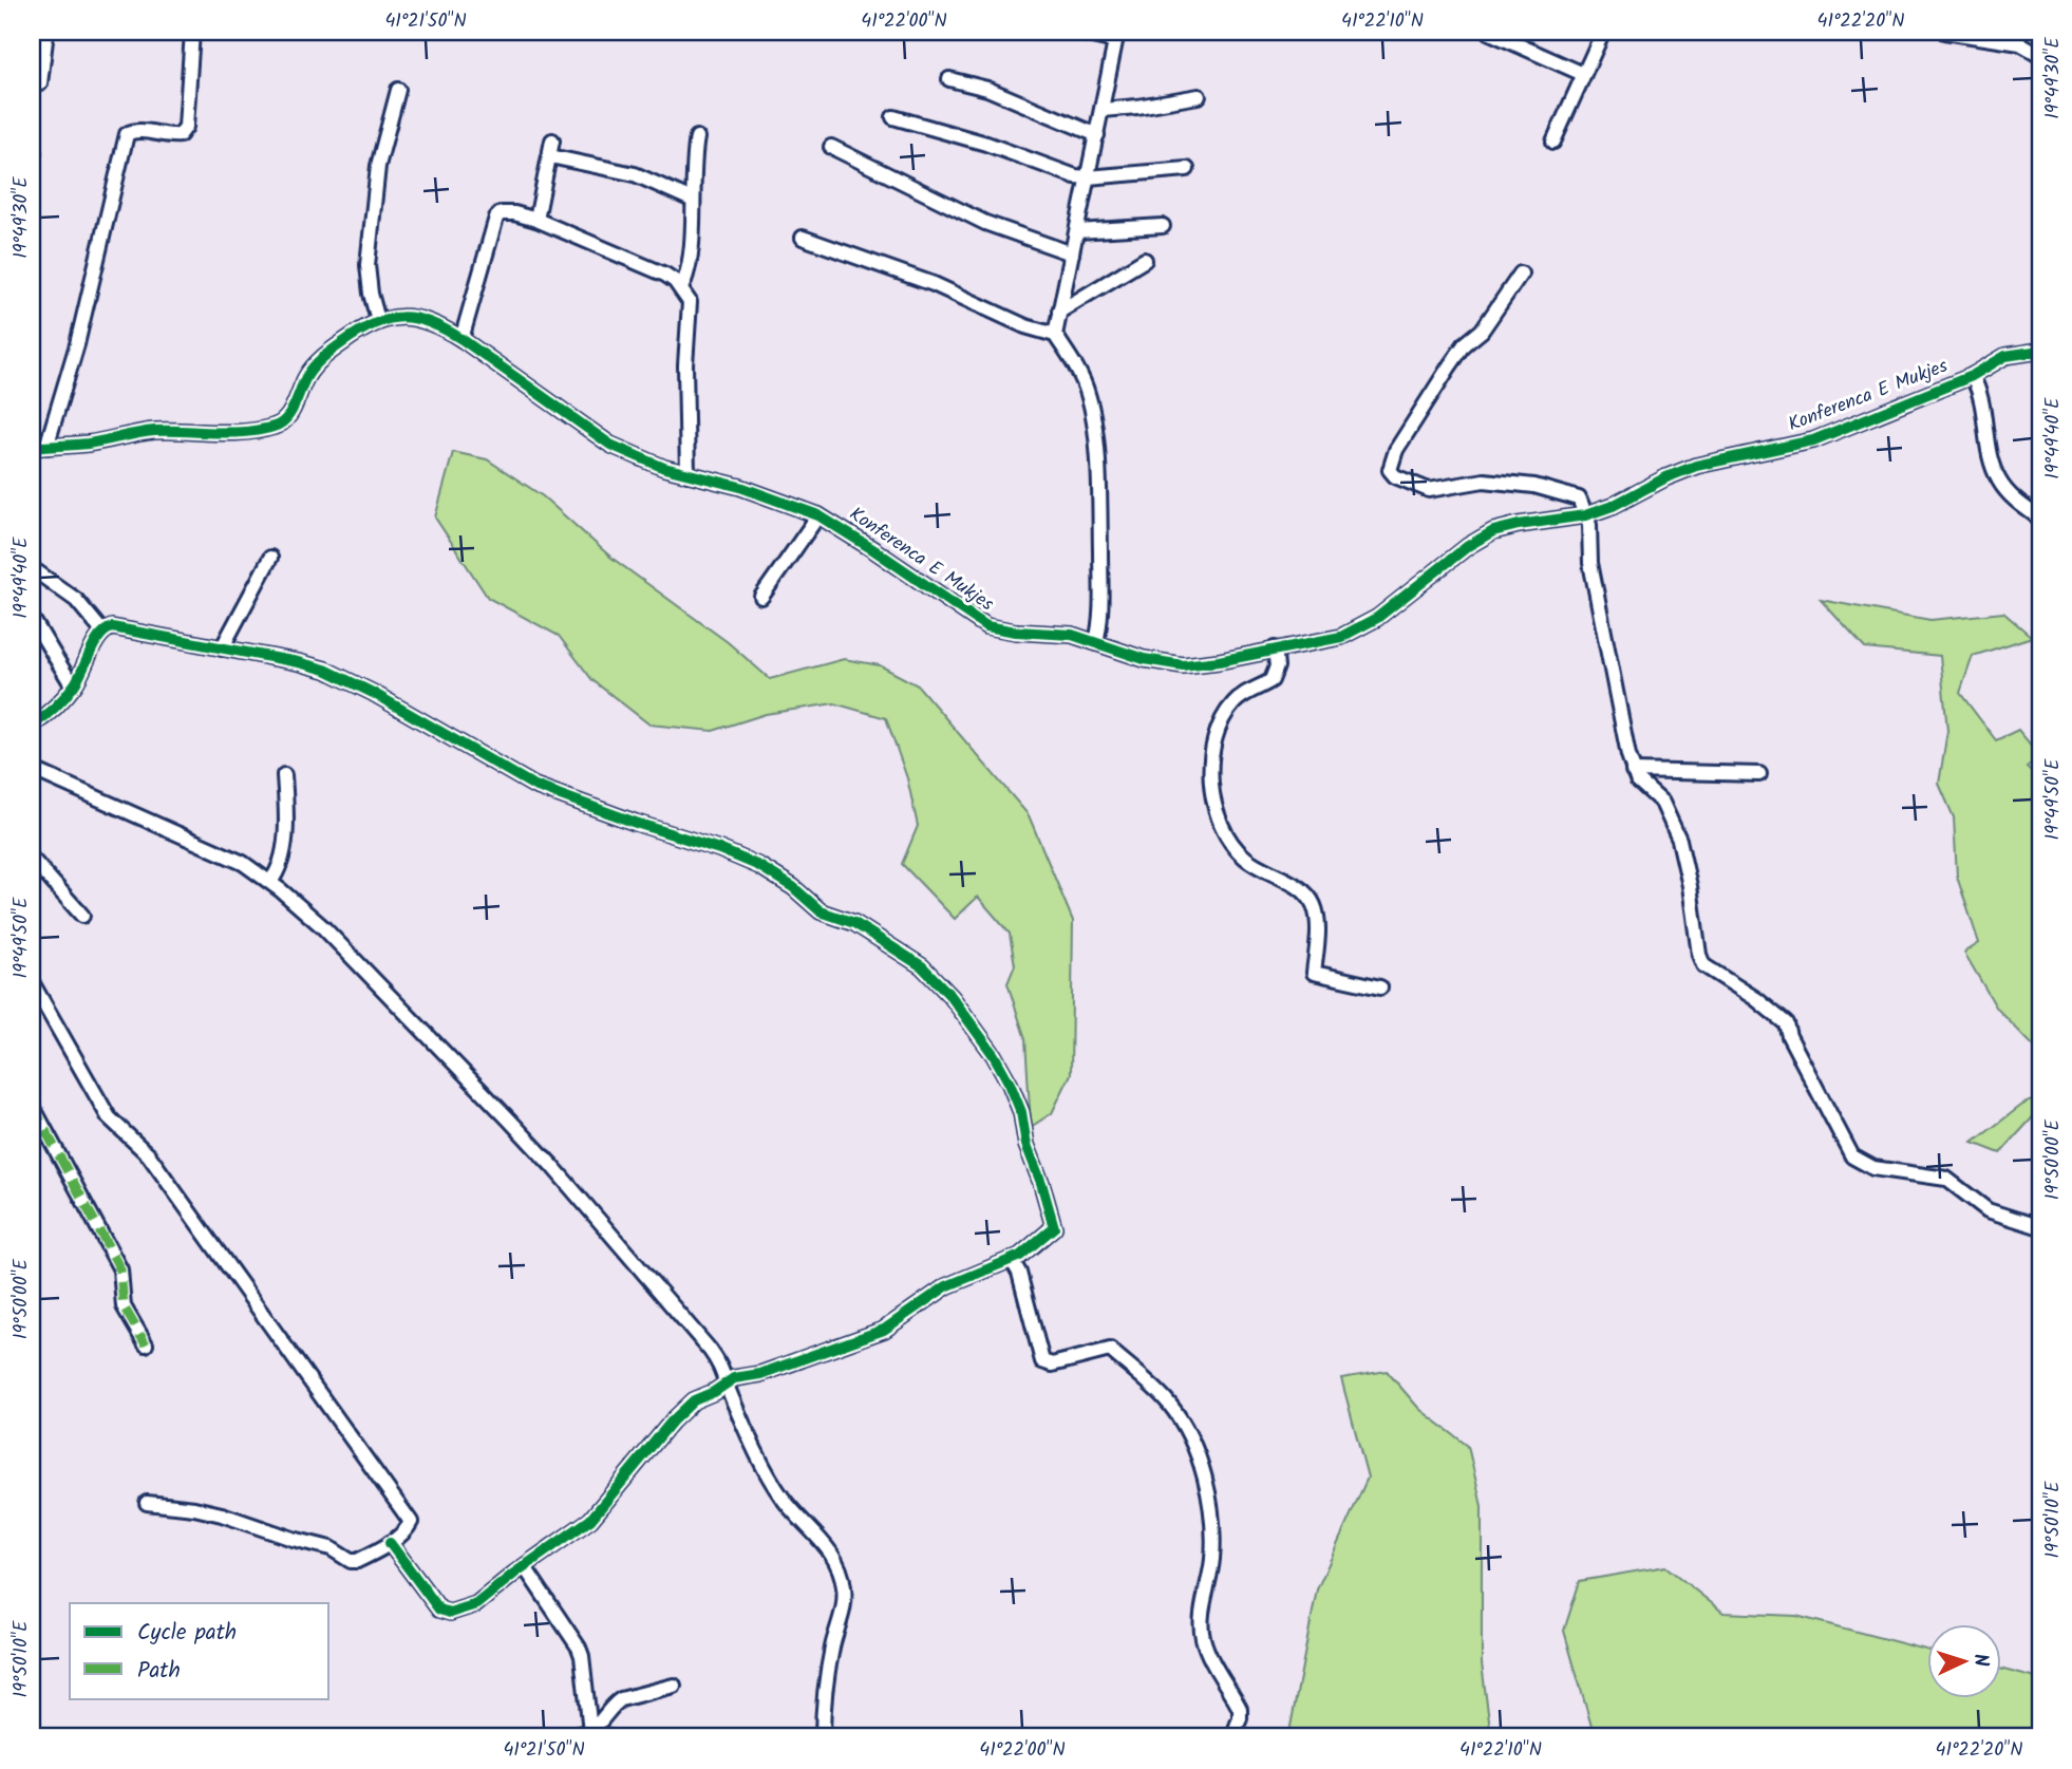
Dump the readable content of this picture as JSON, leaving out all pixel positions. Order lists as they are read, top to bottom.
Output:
{
  "streets": {
    "street": ["Konferenca E Mukjes"]
  },
  "legend": ["Cycle path", "Path"],
  "north": "right",
  "coordinates": [
    "41°21'50\"N",
    "41°22'00\"N",
    "41°22'10\"N",
    "41°22'20\"N",
    "19°49'30\"E",
    "19°49'40\"E",
    "19°49'50\"E",
    "19°50'00\"E",
    "19°50'10\"E"
  ]
}
